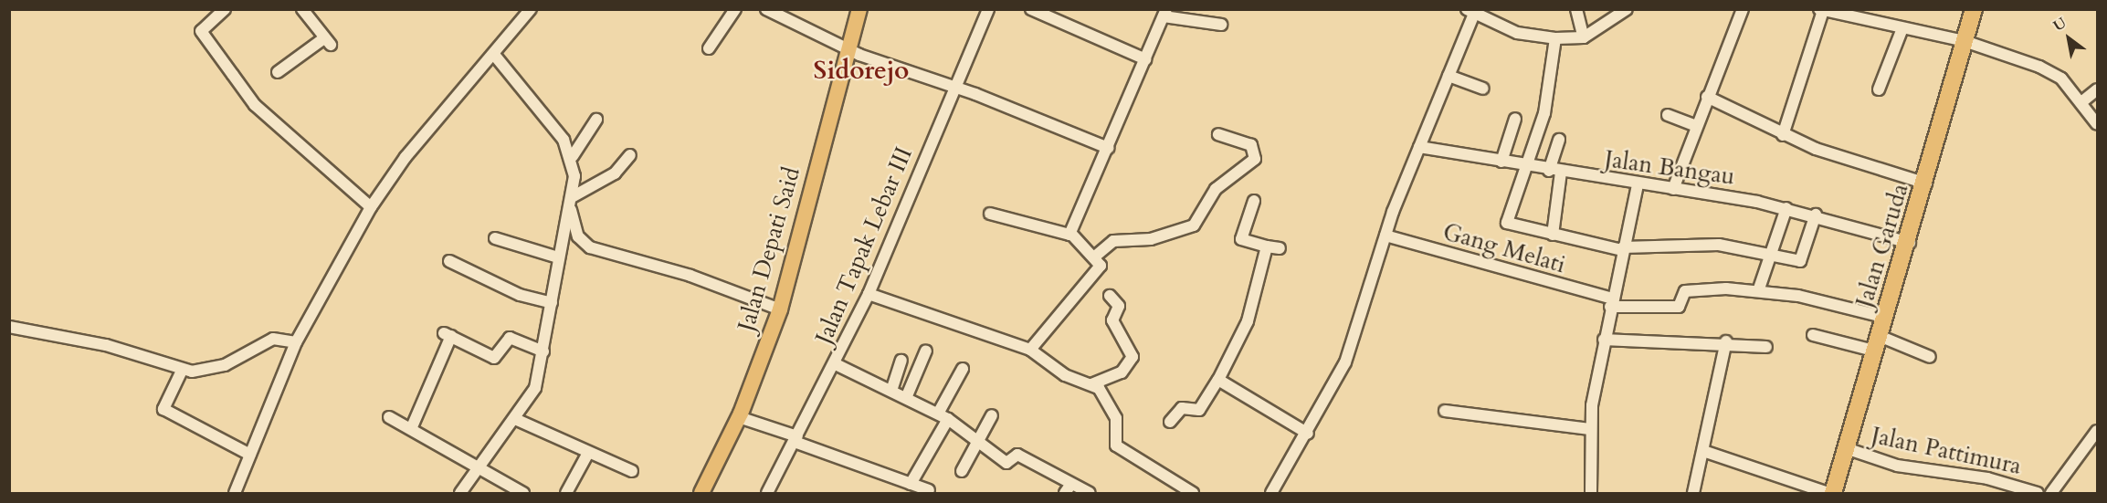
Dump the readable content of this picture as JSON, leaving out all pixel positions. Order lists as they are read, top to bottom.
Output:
{
  "streets": {
    "highway": ["Jalan Garuda"],
    "main road": ["Jalan Depati Said"],
    "street": [
      "Jalan Bangau",
      "Jalan Tapak Lebar III",
      "Gang Melati",
      "Jalan Pattimura"
    ]
  },
  "crossings": [
    ["Jalan Bangau", "Jalan Garuda"],
    ["Jalan Garuda", "Jalan Pattimura"]
  ],
  "districts": ["Sidorejo"],
  "north": "top left"
}
